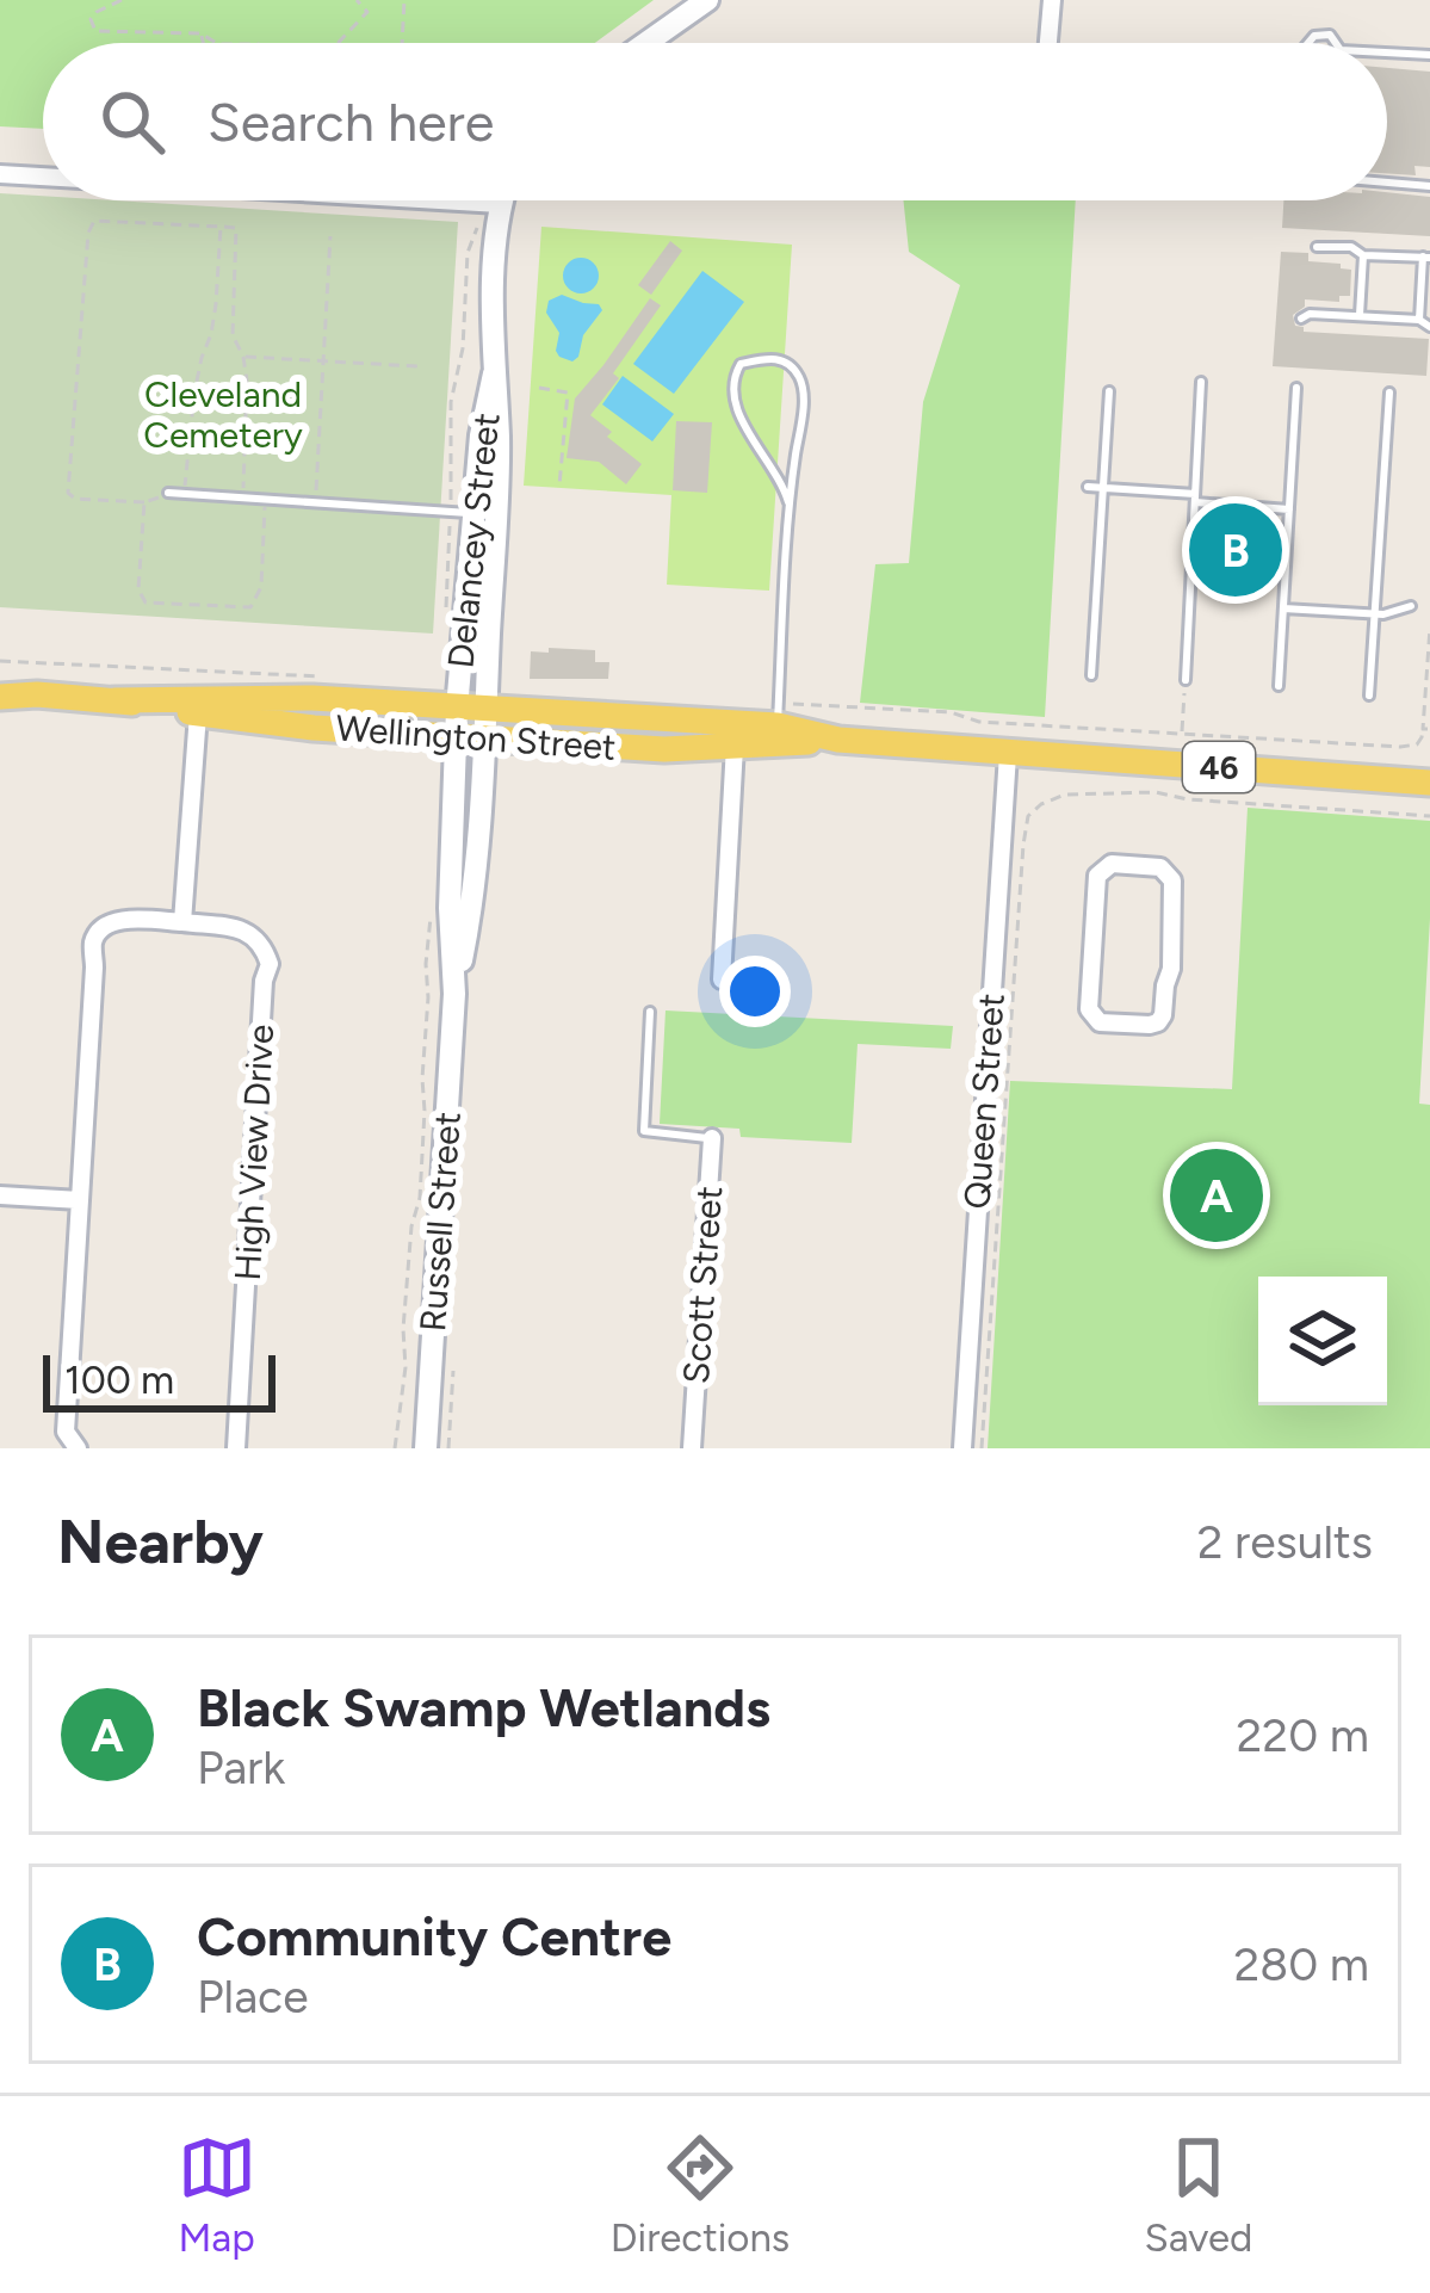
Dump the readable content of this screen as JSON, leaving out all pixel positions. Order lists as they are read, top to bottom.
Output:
{
  "streets": {
    "main road": [
      "Delancey Street",
      "Wellington Street",
      "46",
      "Russell Street"
    ],
    "street": ["Queen Street", "High View Drive", "Scott Street"]
  },
  "crossings": [
    ["Delancey Street", "Wellington Street"],
    ["Delancey Street", "Russell Street"],
    ["Wellington Street", "Queen Street"],
    ["Wellington Street", "Russell Street"]
  ],
  "parks": ["Cleveland Cemetery"],
  "scale_bar": "100 m",
  "page": {
    "search": "Search here",
    "pins": ["B", "A"],
    "scale": "100 m",
    "heading": ["Nearby", "2 results"],
    "list": [
      {
        "mark": "A",
        "name": "Black Swamp Wetlands",
        "note": "Park",
        "value": "220 m"
      },
      {
        "mark": "B",
        "name": "Community Centre",
        "note": "Place",
        "value": "280 m"
      }
    ],
    "nav": ["Map", "Directions", "Saved"]
  }
}
